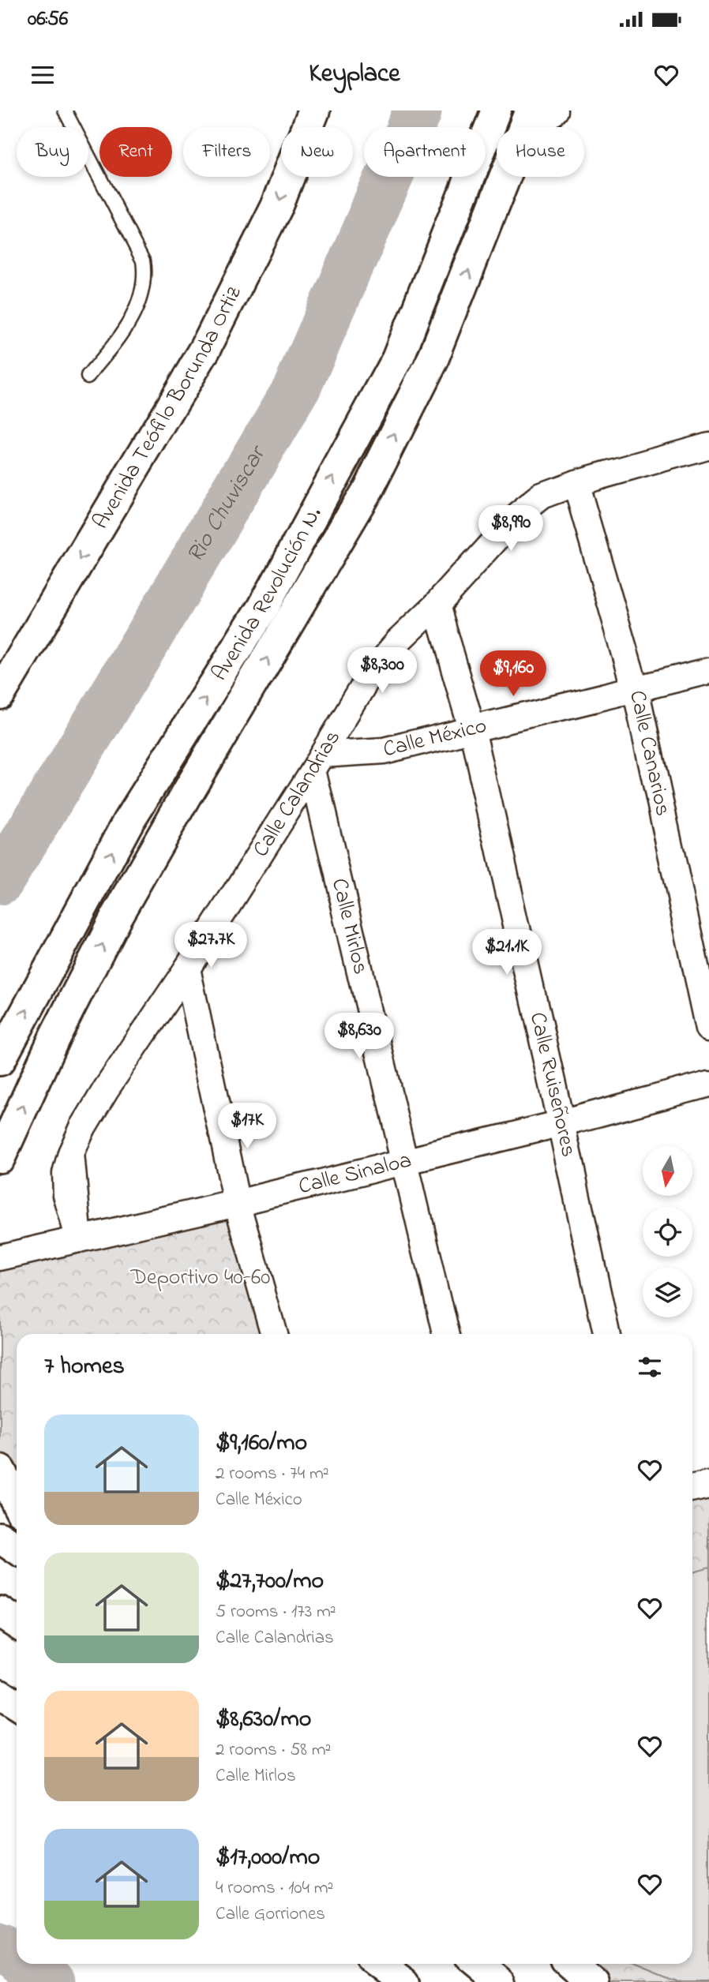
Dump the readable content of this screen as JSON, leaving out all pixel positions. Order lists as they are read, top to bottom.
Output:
{
  "streets": {
    "main road": ["Avenida Teófilo Borunda Ortiz", "Avenida Revolución N."],
    "street": [
      "Calle México",
      "Calle Canarios",
      "Calle Calandrias",
      "Calle Mirlos",
      "Calle Ruiseñores",
      "Calle Sinaloa"
    ]
  },
  "crossings": [
    ["Calle México", "Calle Canarios"],
    ["Calle México", "Calle Calandrias"],
    ["Calle México", "Calle Mirlos"],
    ["Calle México", "Calle Ruiseñores"],
    ["Calle Canarios", "Calle Calandrias"],
    ["Calle Calandrias", "Calle Mirlos"],
    ["Calle Calandrias", "Calle Ruiseñores"],
    ["Calle Calandrias", "Calle Sinaloa"],
    ["Calle Mirlos", "Calle Sinaloa"],
    ["Calle Ruiseñores", "Calle Sinaloa"]
  ],
  "water": ["Rio Chuviscar"],
  "parks": ["Deportivo 40-60"],
  "north": "bottom",
  "page": {
    "status": "06:56",
    "header": "Keyplace",
    "chip": [
      "Buy",
      "Rent",
      "Filters",
      "New",
      "Apartment",
      "House"
    ],
    "price": [
      "$8,990",
      "$8,300",
      "$9,160",
      "$27.7K",
      "$21.1K",
      "$8,630",
      "$17K"
    ],
    "heading": "7 homes",
    "list": [
      {
        "name": "$9,160/mo",
        "note": "2 rooms · 74 m² · Calle México"
      },
      {
        "name": "$27,700/mo",
        "note": "5 rooms · 173 m² · Calle Calandrias"
      },
      {
        "name": "$8,630/mo",
        "note": "2 rooms · 58 m² · Calle Mirlos"
      },
      {
        "name": "$17,000/mo",
        "note": "4 rooms · 104 m² · Calle Gorriones"
      }
    ]
  }
}
